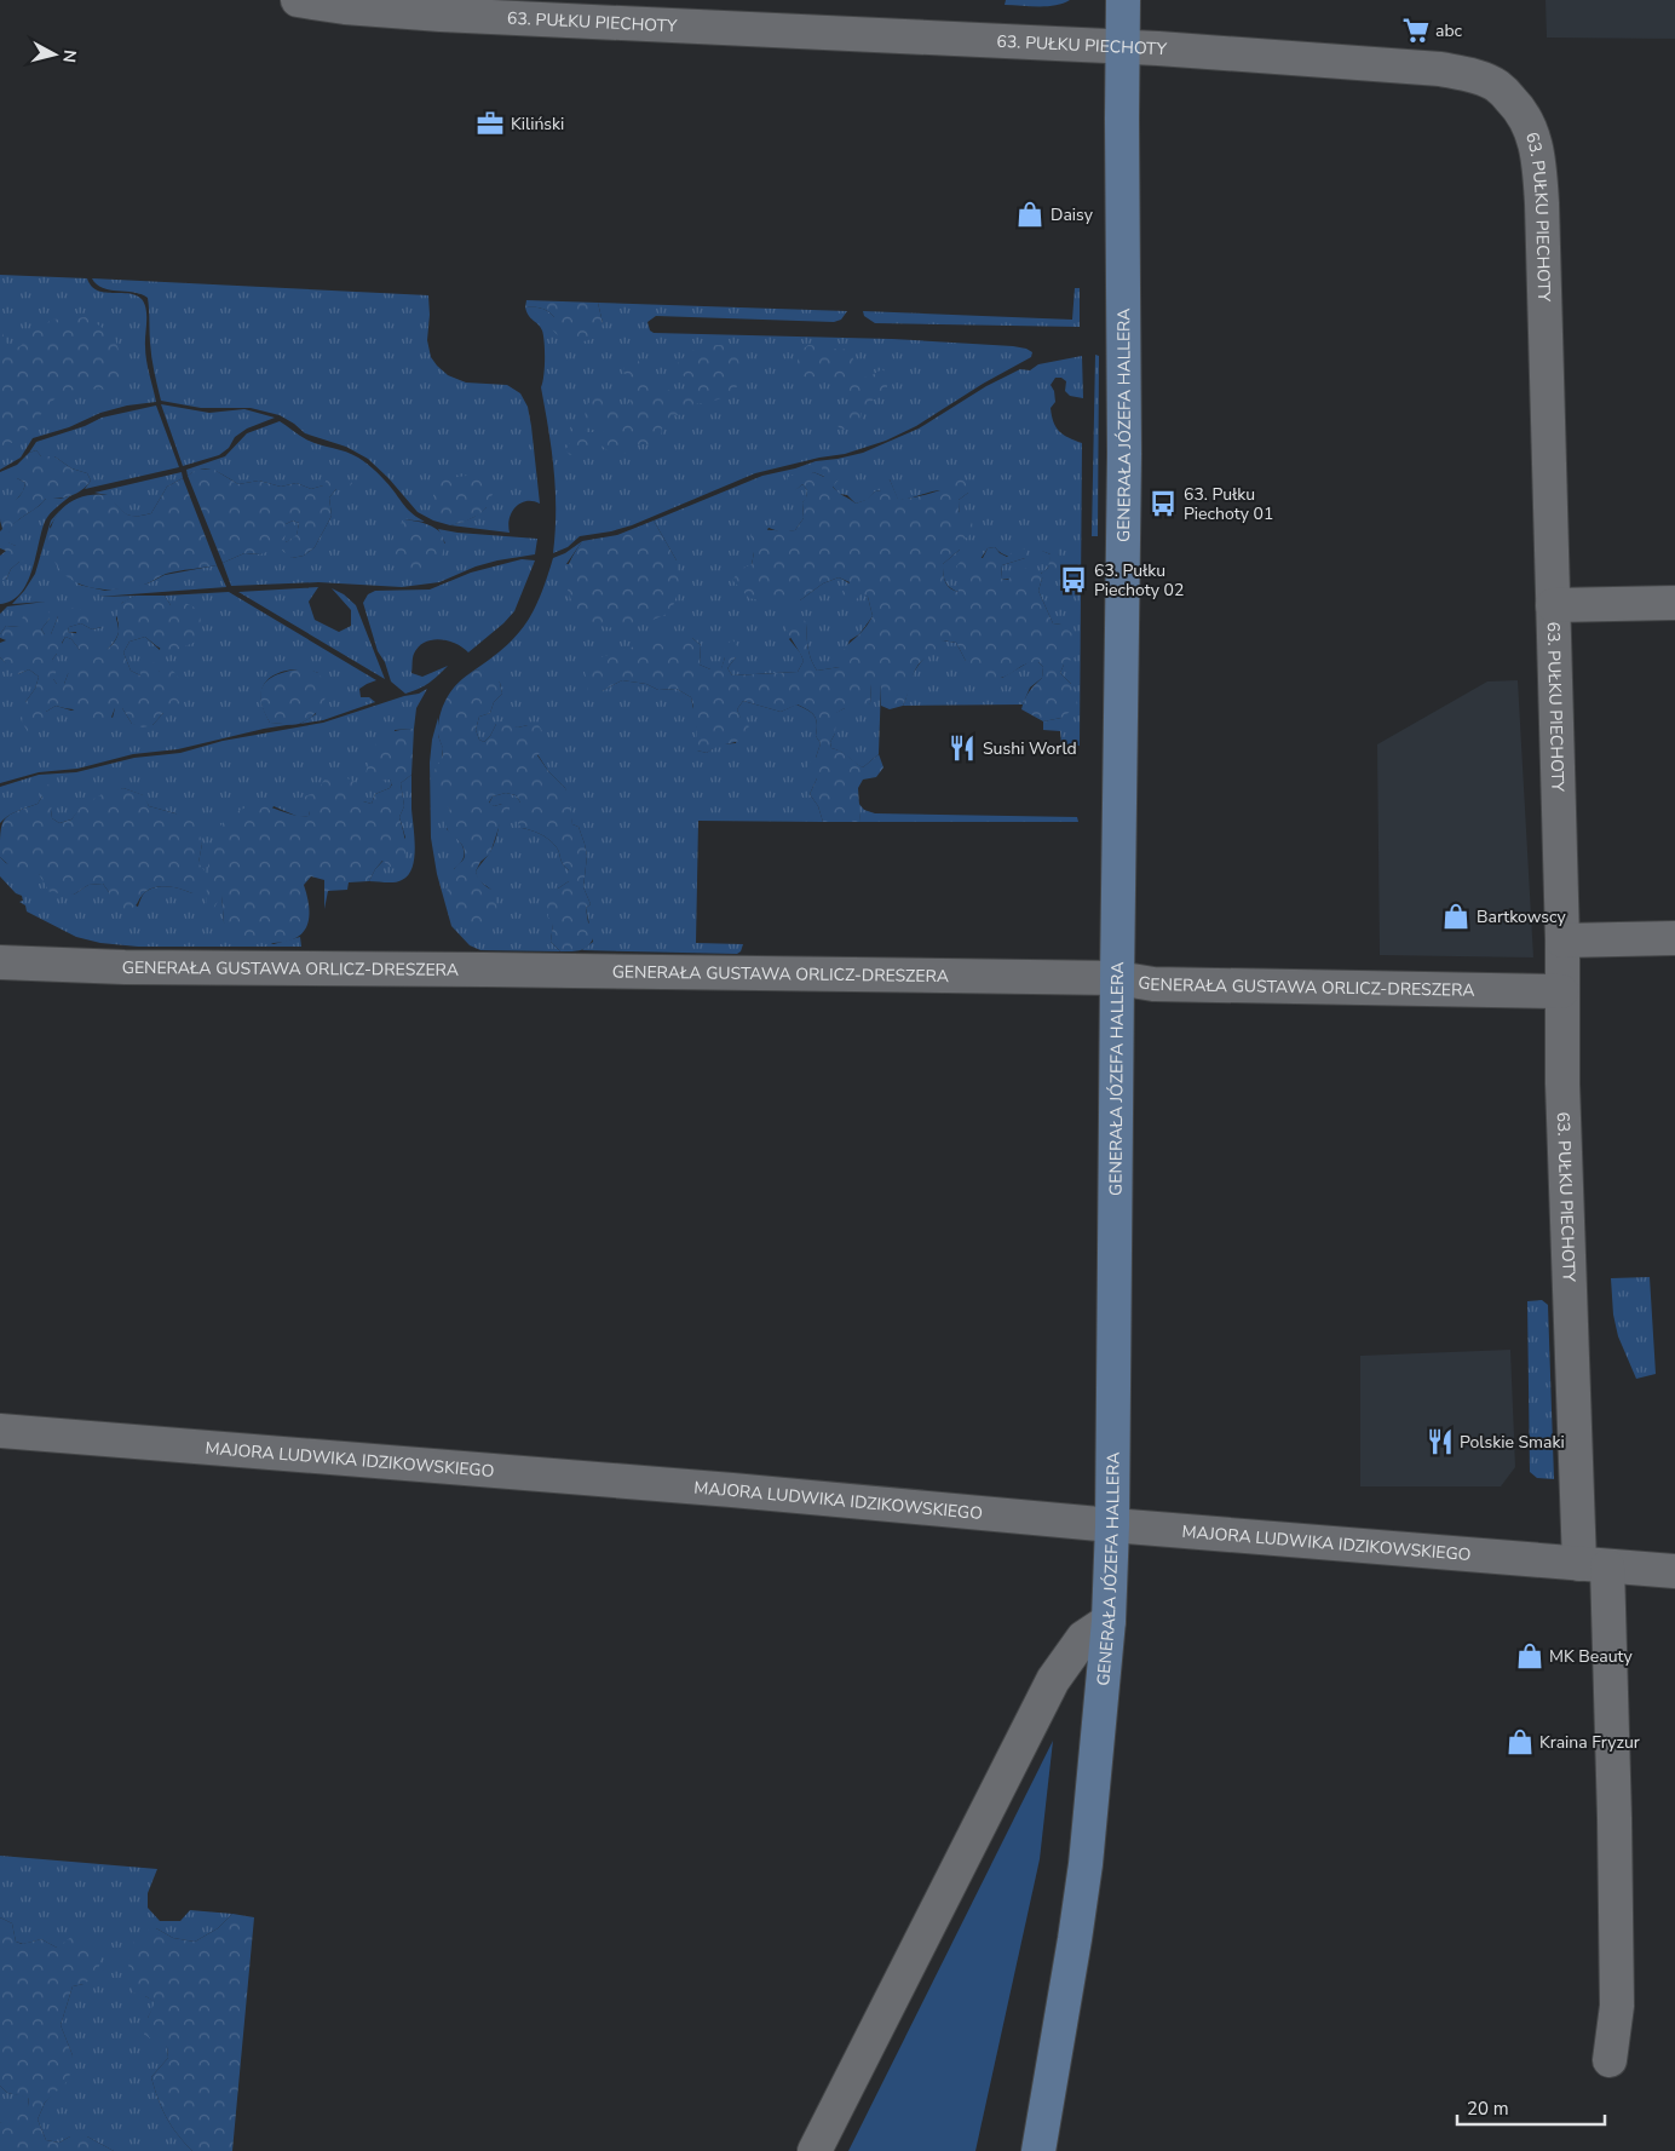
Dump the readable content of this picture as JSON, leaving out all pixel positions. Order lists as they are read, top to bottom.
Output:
{
  "streets": {
    "street": [
      "63. PUŁKU PIECHOTY",
      "GENERAŁA JÓZEFA HALLERA",
      "GENERAŁA GUSTAWA ORLICZ-DRESZERA",
      "MAJORA LUDWIKA IDZIKOWSKIEGO"
    ]
  },
  "crossings": [
    ["63. PUŁKU PIECHOTY", "GENERAŁA JÓZEFA HALLERA"],
    ["63. PUŁKU PIECHOTY", "GENERAŁA GUSTAWA ORLICZ-DRESZERA"],
    ["63. PUŁKU PIECHOTY", "MAJORA LUDWIKA IDZIKOWSKIEGO"],
    ["GENERAŁA JÓZEFA HALLERA", "GENERAŁA GUSTAWA ORLICZ-DRESZERA"],
    ["GENERAŁA JÓZEFA HALLERA", "MAJORA LUDWIKA IDZIKOWSKIEGO"]
  ],
  "places": {
    "supermarket": ["abc"],
    "office": ["Kiliński"],
    "shop": [
      "Daisy",
      "Bartkowscy",
      "MK Beauty",
      "Kraina Fryzur"
    ],
    "bus stop": ["63. Pułku Piechoty 01", "63. Pułku Piechoty 02"],
    "restaurant": ["Sushi World", "Polskie Smaki"]
  },
  "scale_bar": "20 m",
  "north": "right"
}
